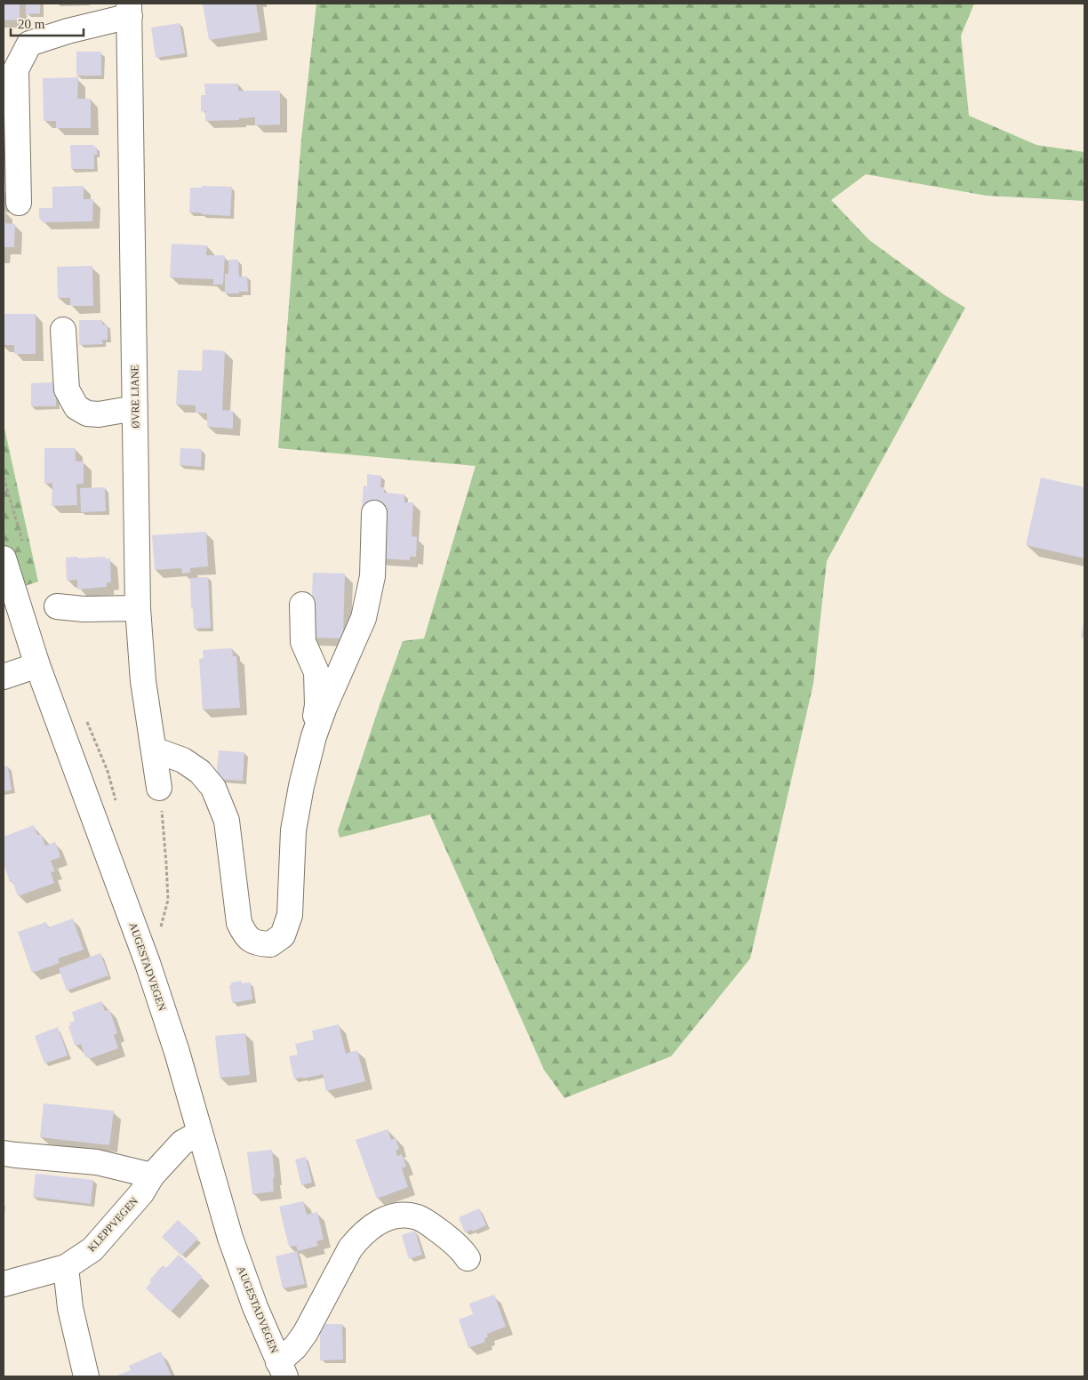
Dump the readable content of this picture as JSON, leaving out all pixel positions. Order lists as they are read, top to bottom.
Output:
{
  "streets": {
    "street": ["ØVRE LIANE", "AUGESTADVEGEN", "KLEPPVEGEN"]
  },
  "crossings": [
    ["AUGESTADVEGEN", "KLEPPVEGEN"]
  ],
  "scale_bar": "20 m"
}
